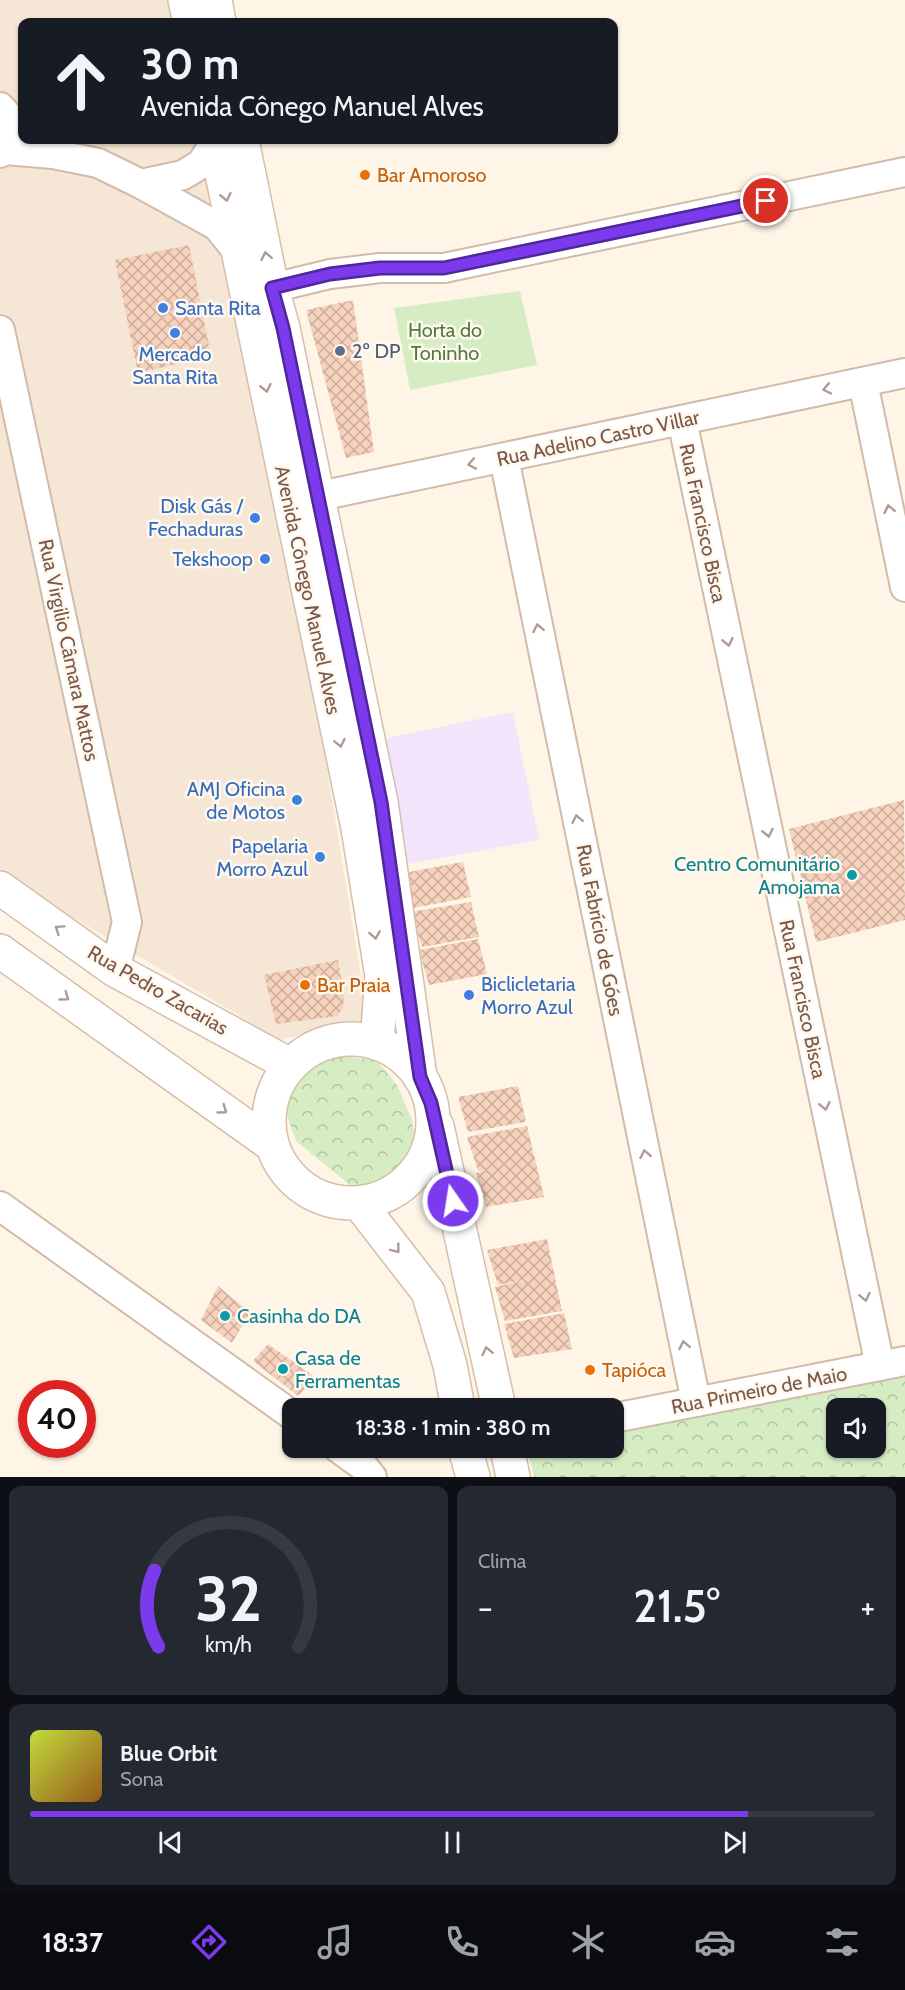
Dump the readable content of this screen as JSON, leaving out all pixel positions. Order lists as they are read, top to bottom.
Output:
{
  "streets": {
    "street": [
      "Rua Adelino Castro Villar",
      "Rua Francisco Bisca",
      "Avenida Cônego Manuel Alves",
      "Rua Virgilio Câmara Mattos",
      "Rua Fabrício de Góes",
      "Rua Pedro Zacarias",
      "Rua Primeiro de Maio"
    ]
  },
  "crossings": [
    ["Rua Adelino Castro Villar", "Rua Francisco Bisca"],
    ["Rua Adelino Castro Villar", "Avenida Cônego Manuel Alves"],
    ["Rua Adelino Castro Villar", "Rua Fabrício de Góes"],
    ["Rua Francisco Bisca", "Rua Primeiro de Maio"],
    ["Avenida Cônego Manuel Alves", "Rua Pedro Zacarias"],
    ["Rua Virgilio Câmara Mattos", "Rua Pedro Zacarias"],
    ["Rua Fabrício de Góes", "Rua Primeiro de Maio"]
  ],
  "one_way": ["Rua Francisco Bisca", "Rua Fabrício de Góes"],
  "parks": ["Horta do Toninho"],
  "places": [
    "Bar Amoroso",
    "Santa Rita",
    "Mercado Santa Rita",
    "2º DP",
    "Disk Gás / Fechaduras",
    "Tekshoop",
    "AMJ Oficina de Motos",
    "Papelaria Morro Azul",
    "Centro Comunitário Amojama",
    "Bar Praia",
    "Biclicletaria Morro Azul",
    "Casinha do DA",
    "Casa de Ferramentas",
    "Tapióca"
  ],
  "page": {
    "turn": ["30 m", "Avenida Cônego Manuel Alves"],
    "limit": "40",
    "trip": "18:38 · 1 min · 380 m",
    "tile": "Clima",
    "heat": ["−", "21.5°", "+"],
    "song": ["Blue Orbit", "Sona"],
    "tabs": "18:37",
    "gauge": ["32", "km/h"]
  }
}
